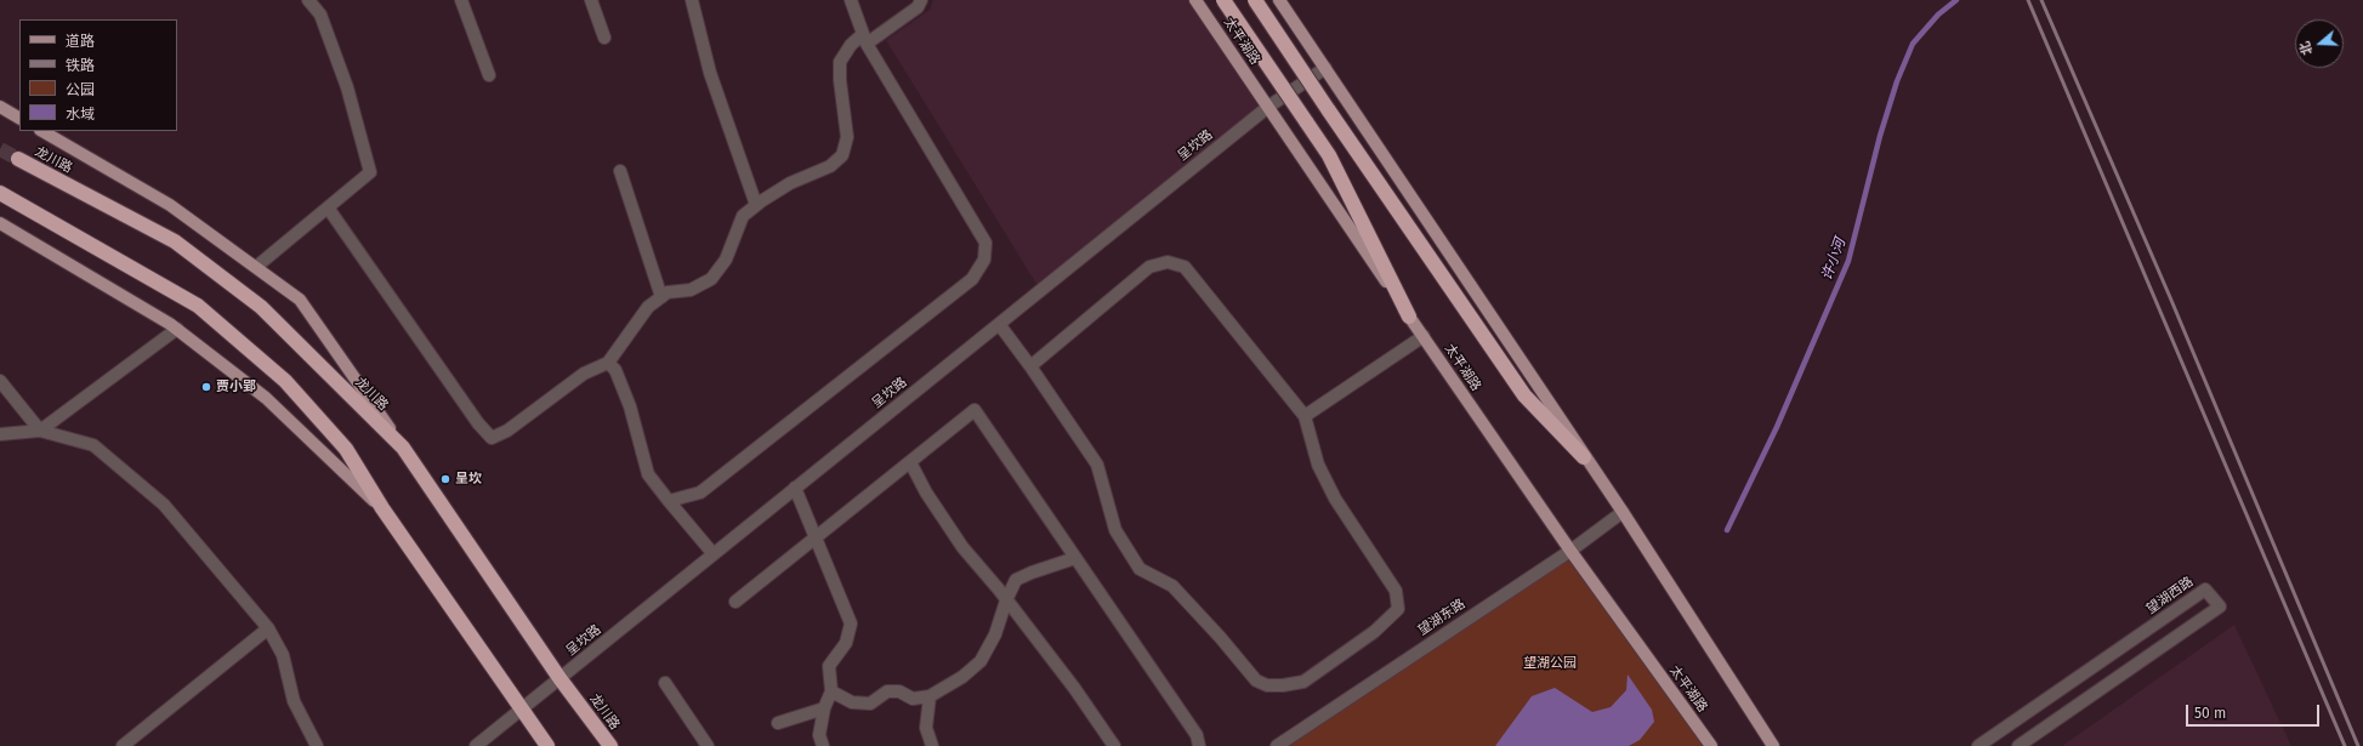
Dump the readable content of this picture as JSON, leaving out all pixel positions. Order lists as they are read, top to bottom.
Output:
{
  "streets": {
    "highway": ["龙川路"],
    "main road": ["太平湖路"],
    "street": ["呈坎路", "望湖西路", "望湖东路"]
  },
  "crossings": [
    ["太平湖路", "呈坎路"],
    ["太平湖路", "望湖东路"],
    ["呈坎路", "龙川路"]
  ],
  "water": ["许小河"],
  "parks": ["望湖公园"],
  "places": ["贾小郢", "呈坎"],
  "legend": [
    "道路",
    "铁路",
    "公园",
    "水域"
  ],
  "scale_bar": "50 m",
  "north": "left"
}
